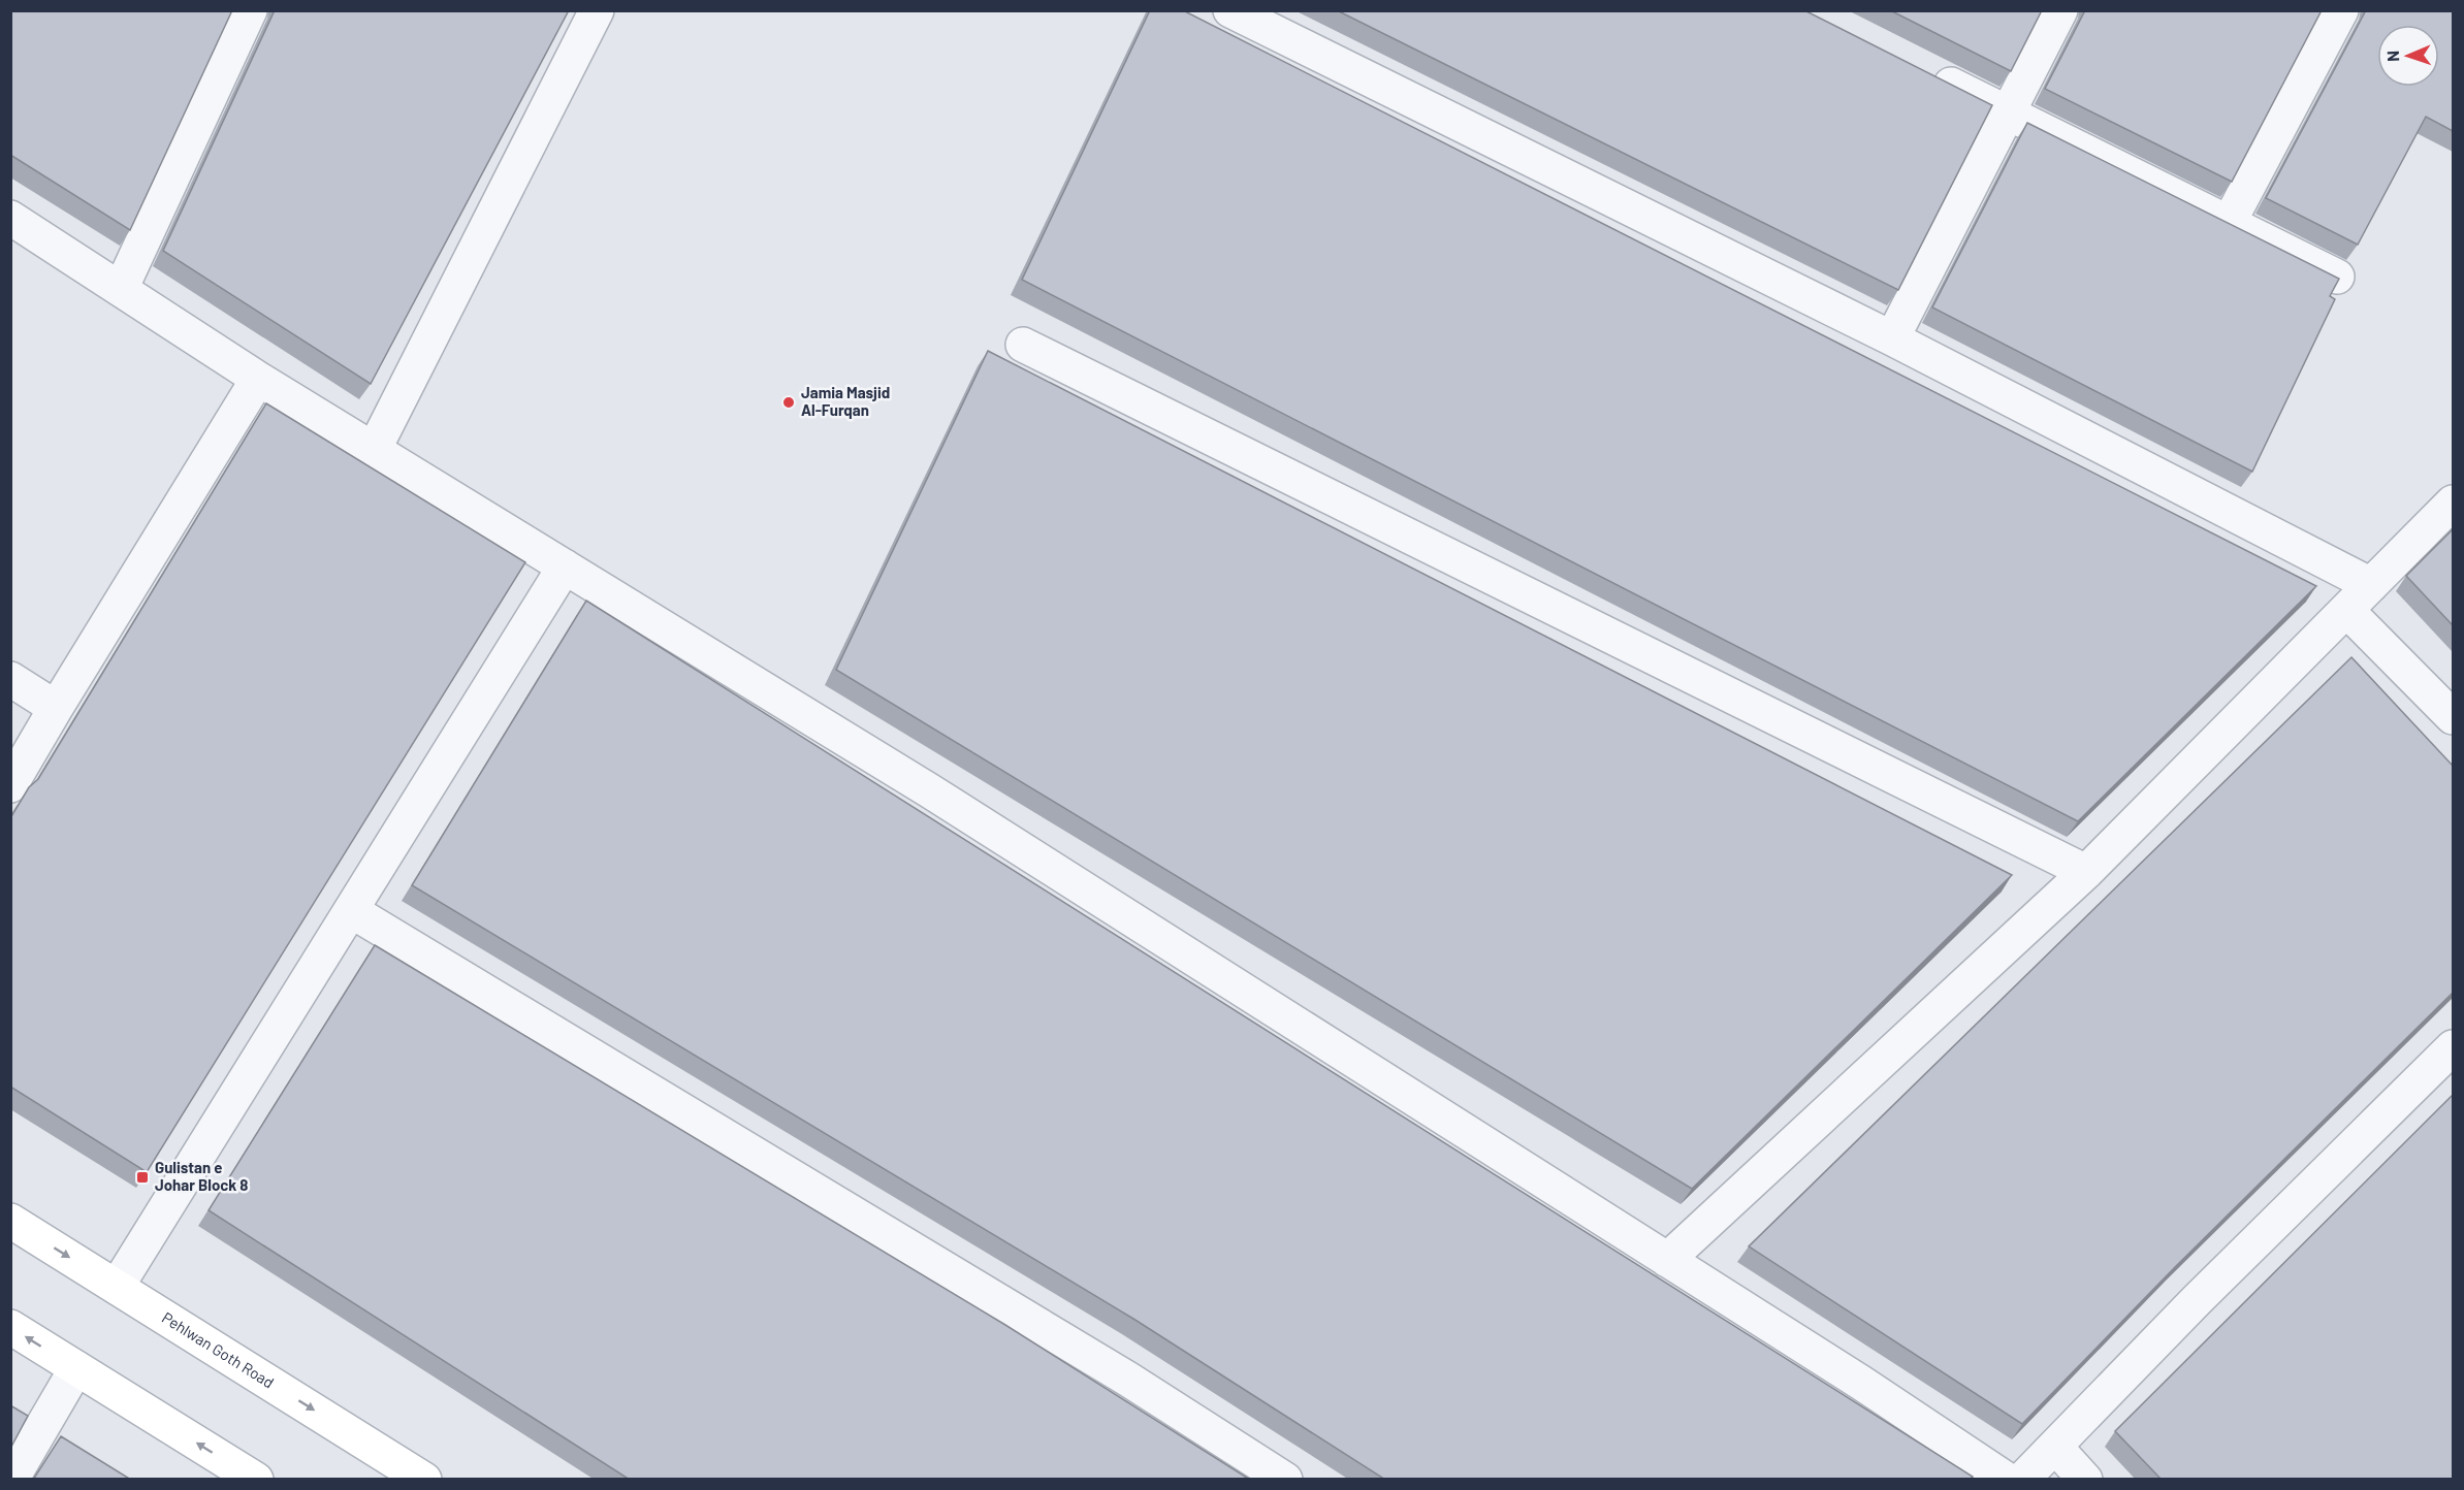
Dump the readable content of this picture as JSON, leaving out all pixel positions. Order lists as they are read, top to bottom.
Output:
{
  "streets": {
    "main road": ["Pehlwan Goth Road"]
  },
  "places": {
    "other": ["Jamia Masjid Al-Furqan"],
    "transit": ["Gulistan e Johar Block 8"]
  },
  "north": "left"
}
